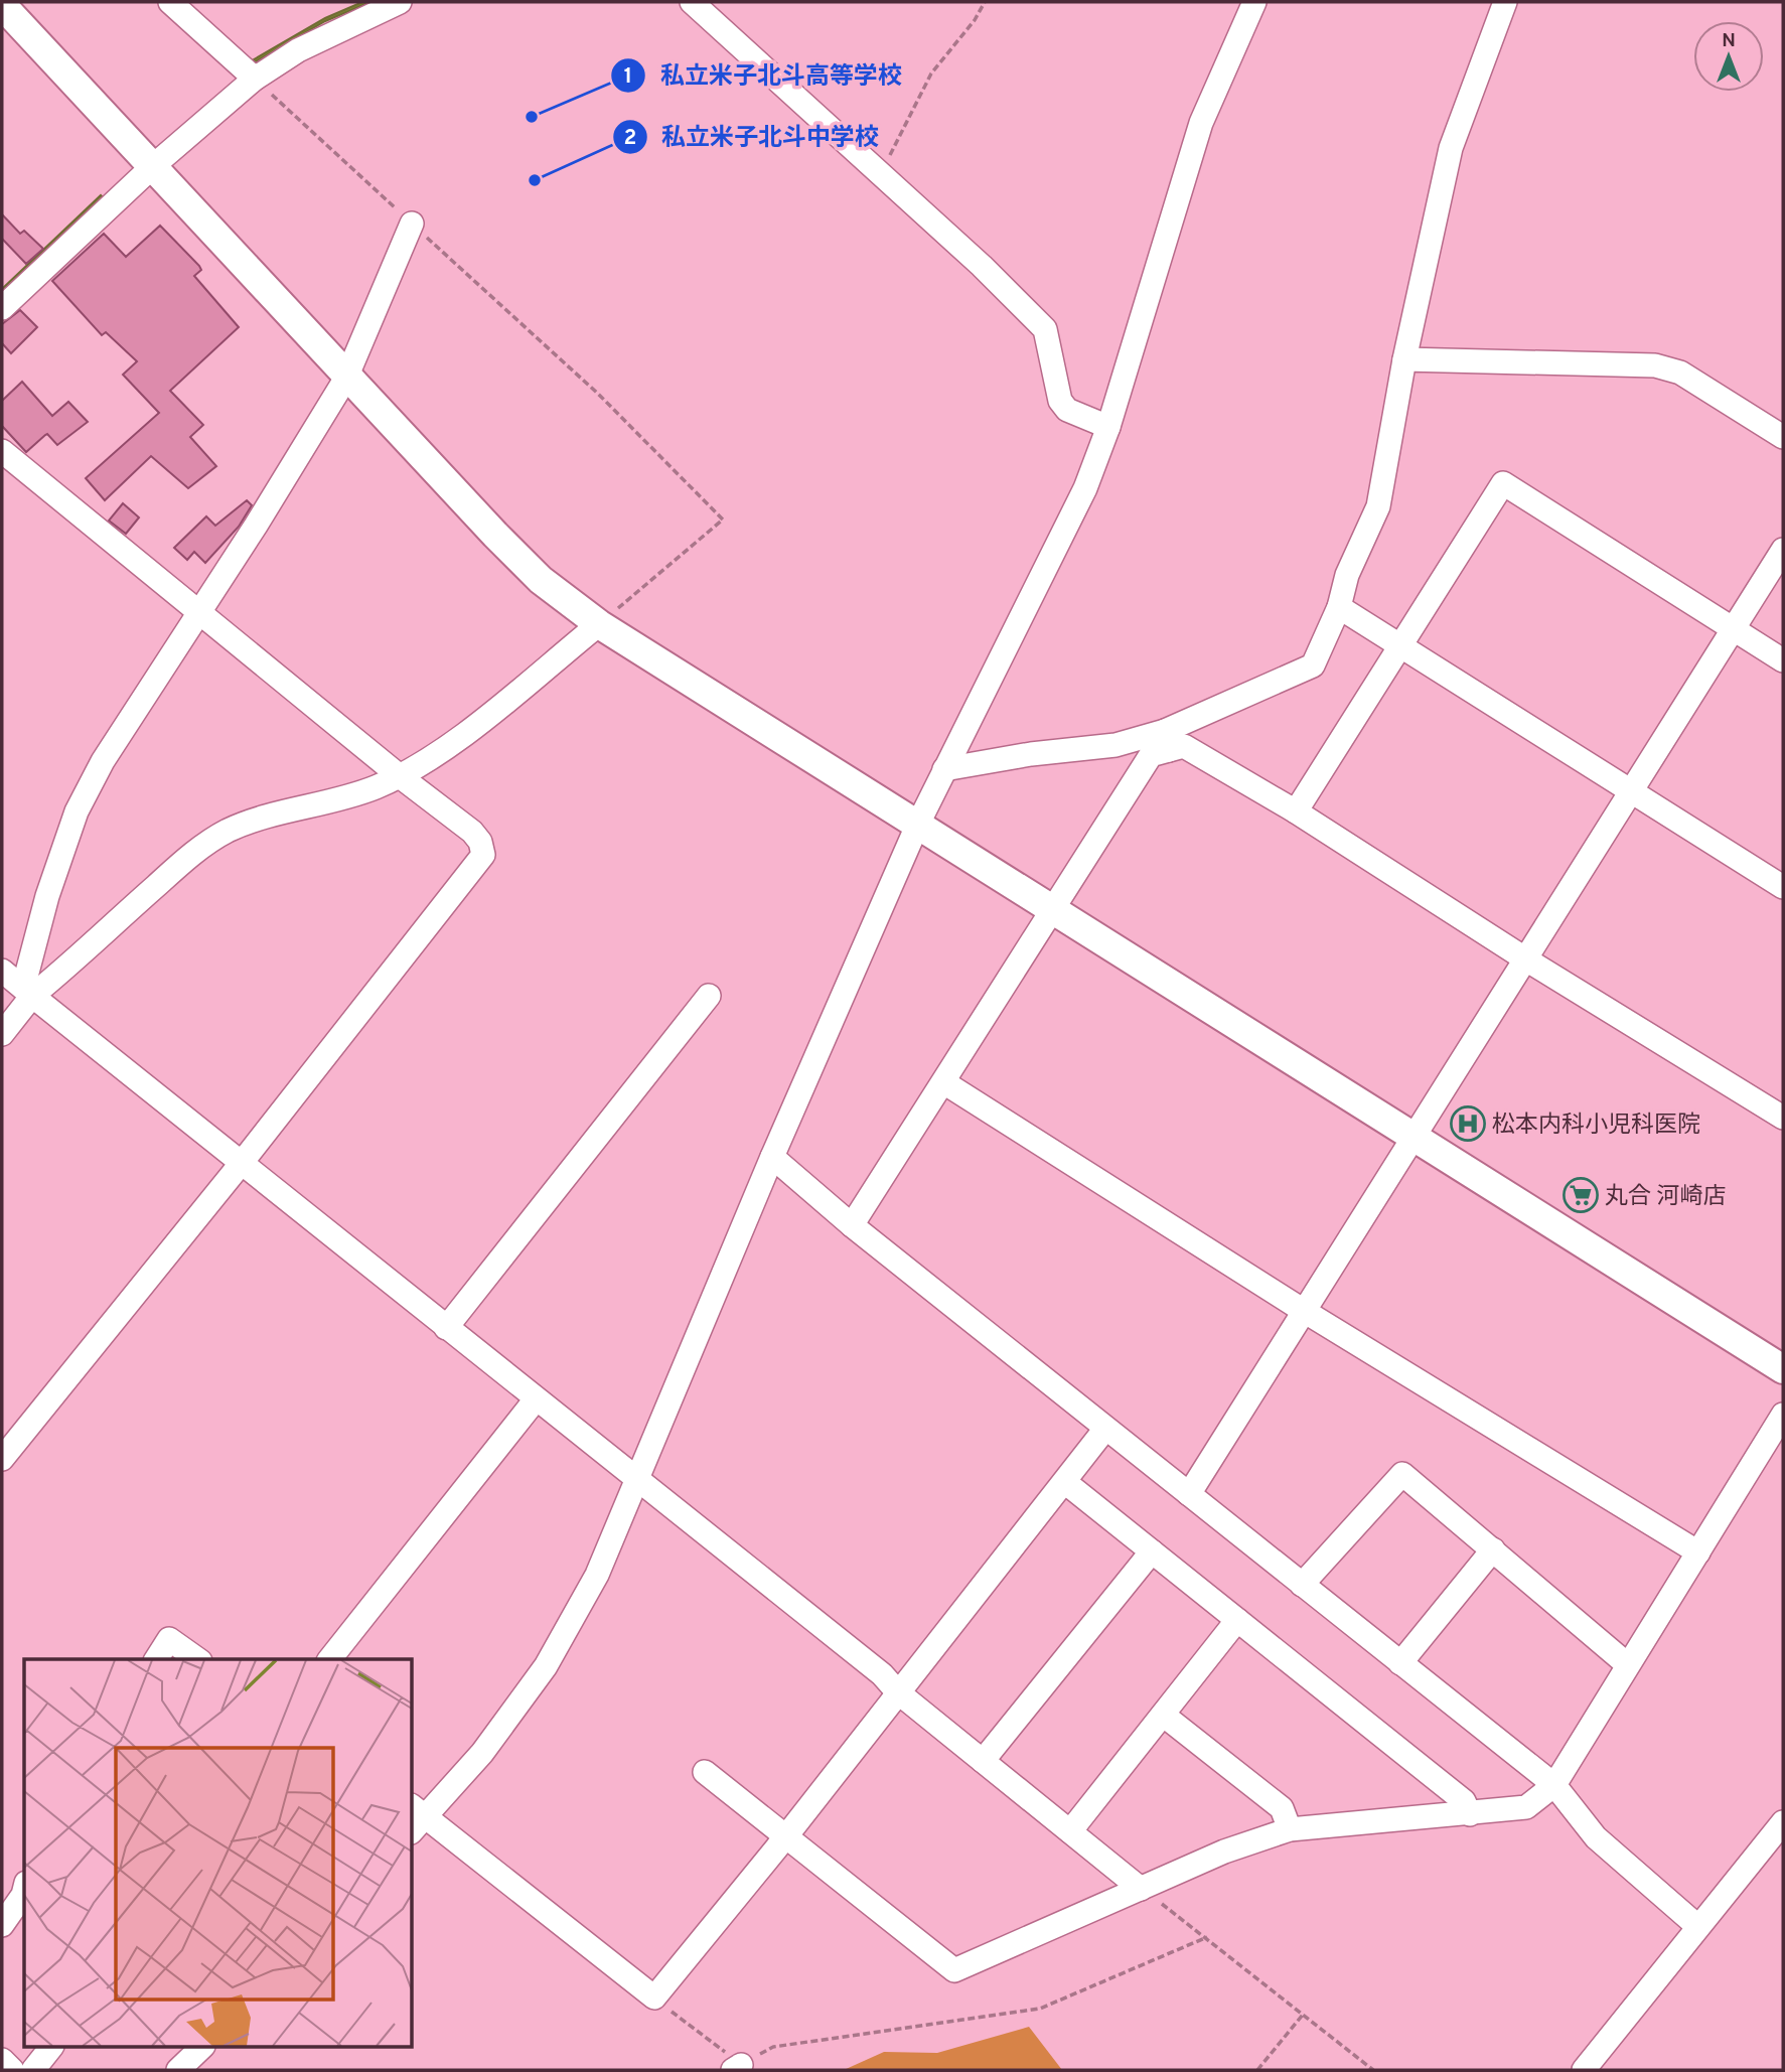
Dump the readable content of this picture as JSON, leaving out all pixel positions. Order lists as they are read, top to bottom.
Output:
{
  "places": {
    "other": ["私立米子北斗高等学校", "私立米子北斗中学校"],
    "hospital": ["松本内科小児科医院"],
    "supermarket": ["丸合 河崎店"]
  },
  "north": "top"
}
